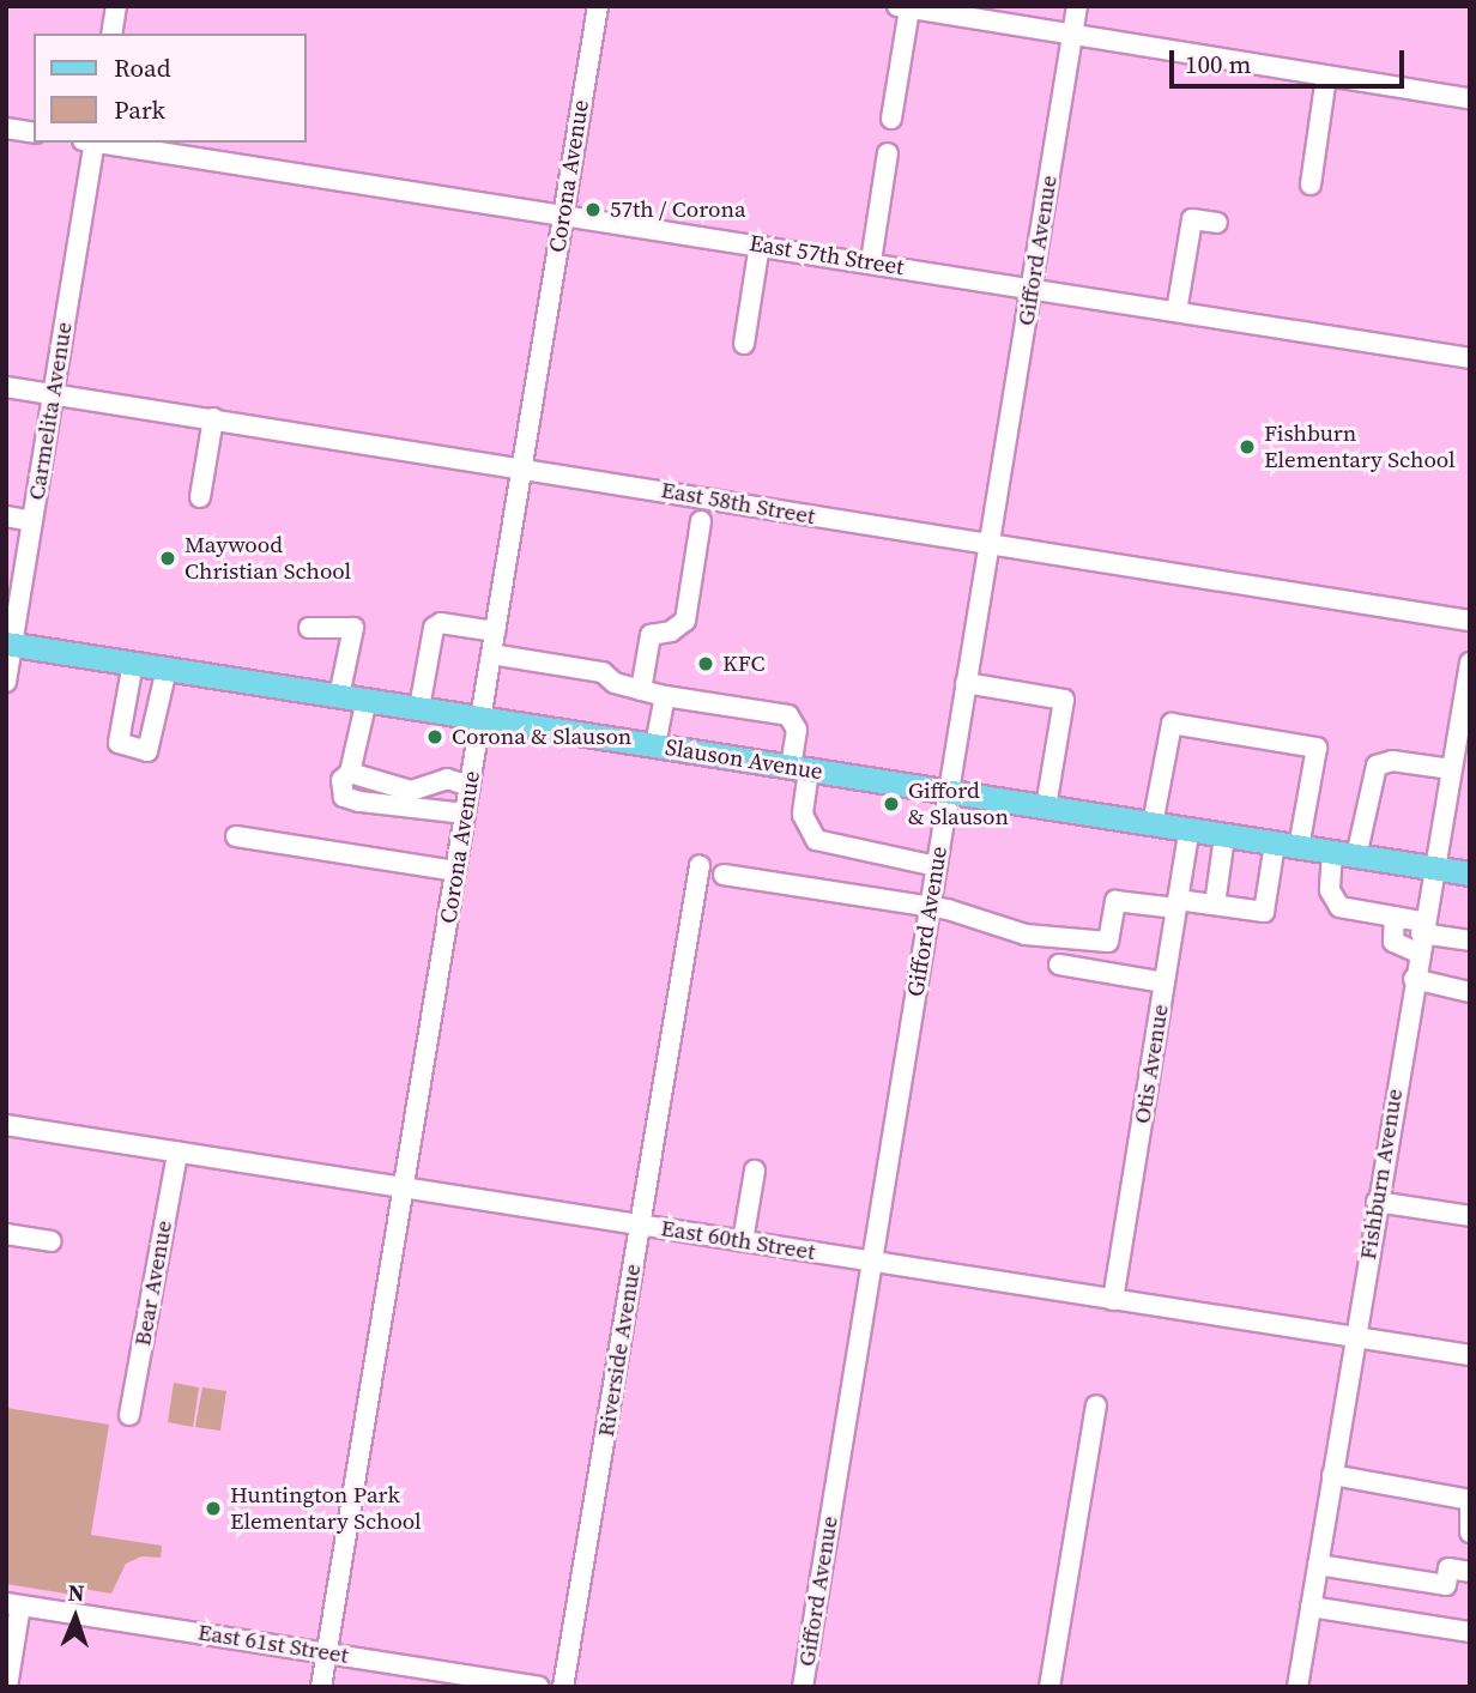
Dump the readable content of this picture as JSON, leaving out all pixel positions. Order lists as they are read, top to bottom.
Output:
{
  "streets": {
    "main road": ["Slauson Avenue"],
    "street": [
      "Corona Avenue",
      "Gifford Avenue",
      "East 57th Street",
      "Carmelita Avenue",
      "East 58th Street",
      "Otis Avenue",
      "Fishburn Avenue",
      "East 60th Street",
      "Bear Avenue",
      "Riverside Avenue",
      "East 61st Street"
    ]
  },
  "crossings": [
    ["Corona Avenue", "East 57th Street"],
    ["Corona Avenue", "East 58th Street"],
    ["Corona Avenue", "Slauson Avenue"],
    ["Corona Avenue", "East 60th Street"],
    ["Corona Avenue", "East 61st Street"],
    ["Gifford Avenue", "East 57th Street"],
    ["Gifford Avenue", "East 58th Street"],
    ["Gifford Avenue", "Slauson Avenue"],
    ["Gifford Avenue", "East 60th Street"],
    ["Carmelita Avenue", "East 58th Street"],
    ["Carmelita Avenue", "Slauson Avenue"],
    ["Slauson Avenue", "Otis Avenue"],
    ["Slauson Avenue", "Fishburn Avenue"],
    ["Otis Avenue", "East 60th Street"],
    ["Fishburn Avenue", "East 60th Street"],
    ["East 60th Street", "Bear Avenue"],
    ["East 60th Street", "Riverside Avenue"]
  ],
  "places": [
    "57th / Corona",
    "Fishburn Elementary School",
    "Maywood Christian School",
    "KFC",
    "Corona & Slauson",
    "Gifford & Slauson",
    "Huntington Park Elementary School"
  ],
  "legend": ["Road", "Park"],
  "scale_bar": "100 m",
  "north": "top"
}
